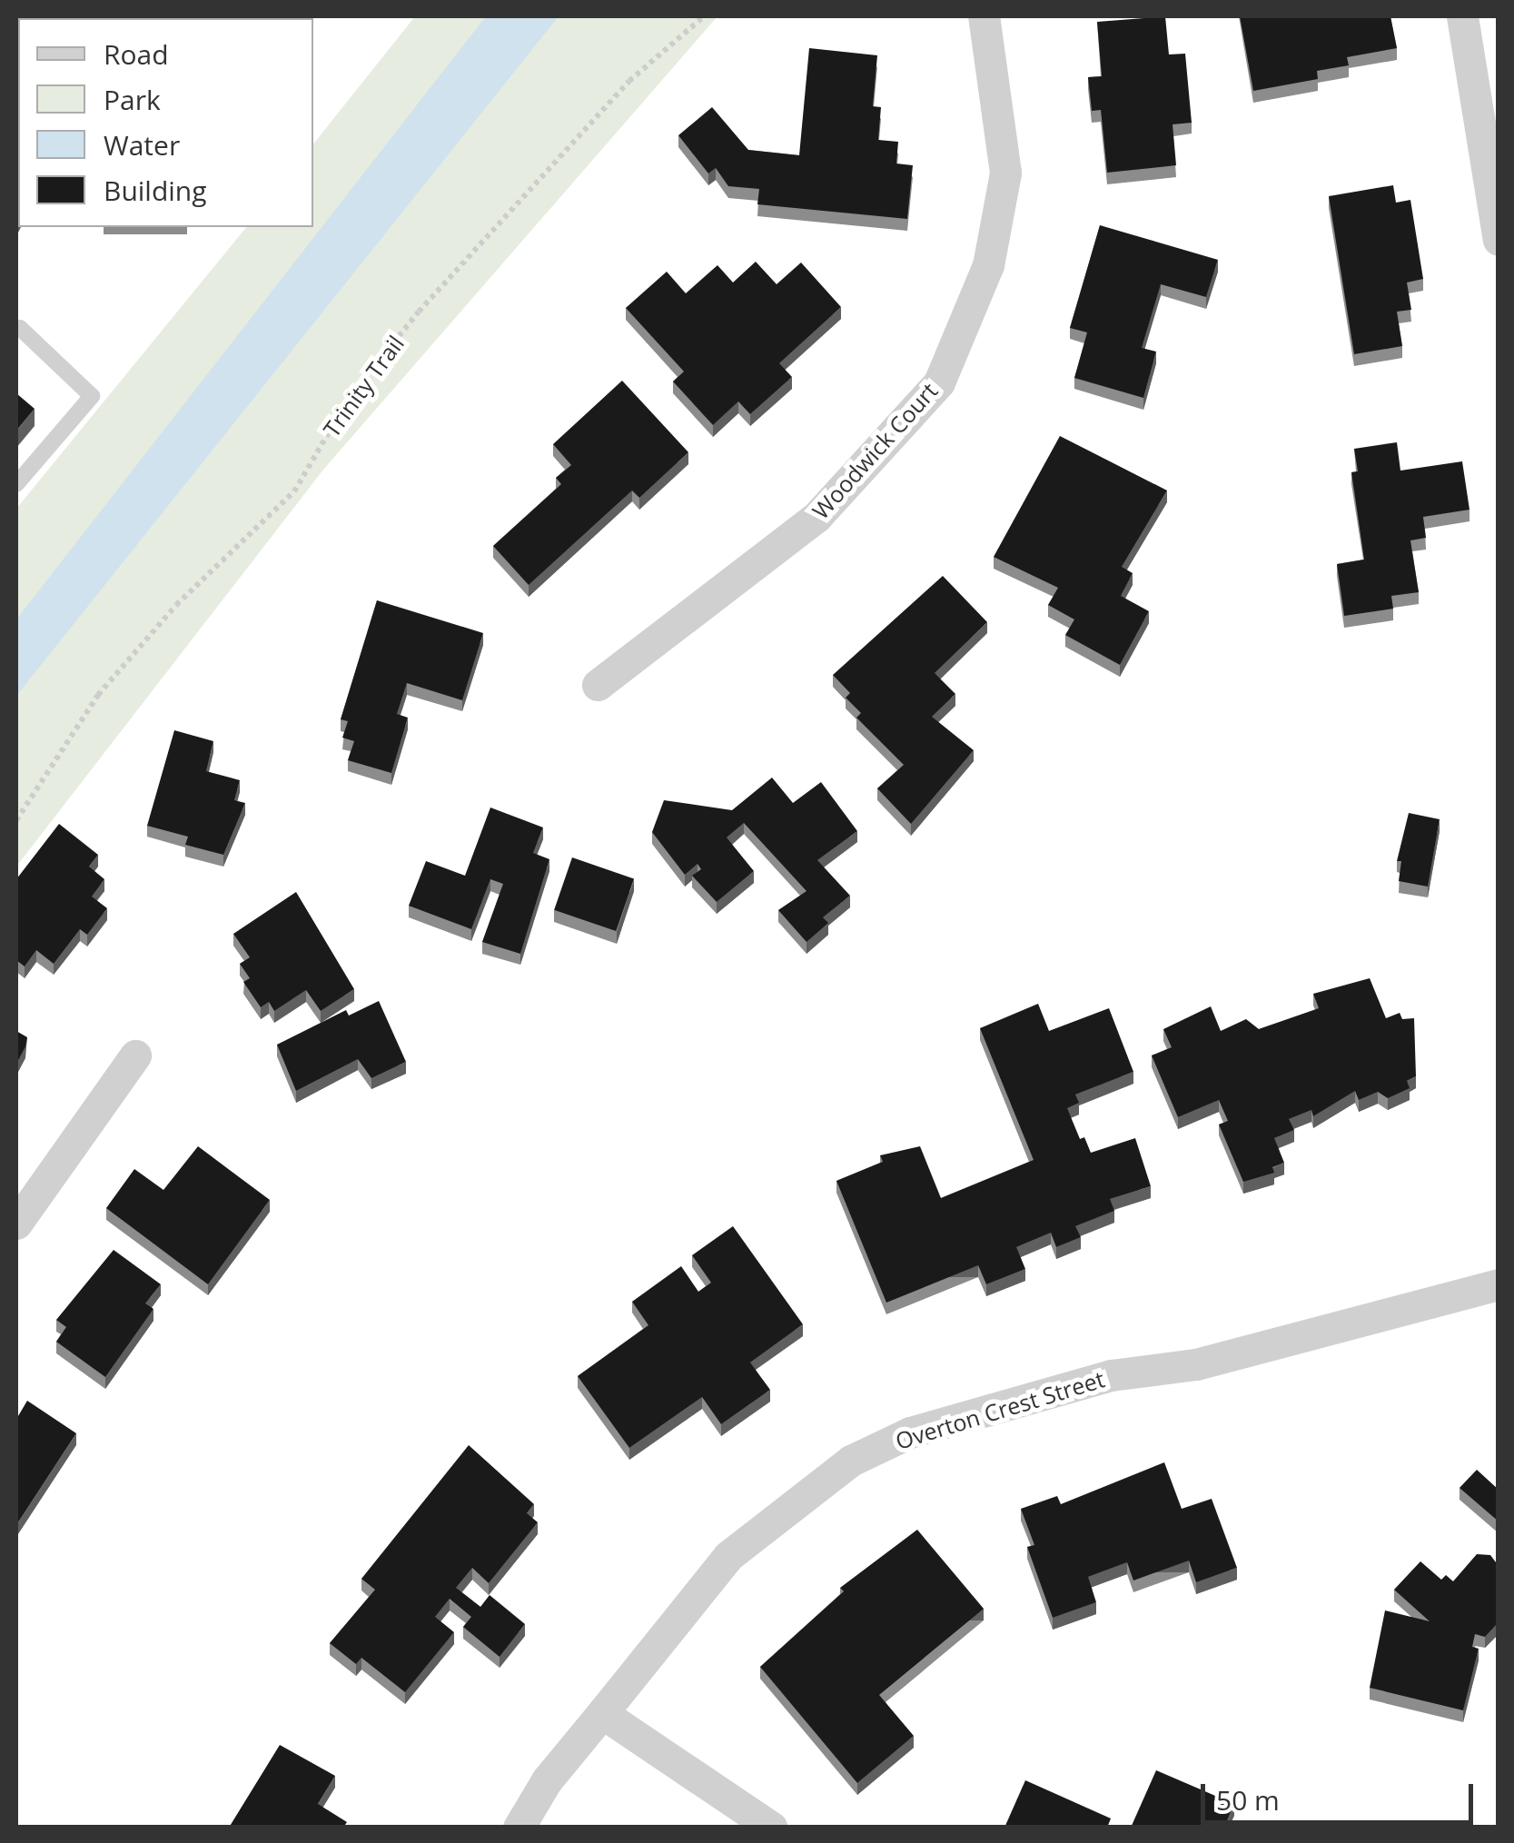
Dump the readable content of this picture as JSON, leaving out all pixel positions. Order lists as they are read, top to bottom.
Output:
{
  "streets": {
    "street": ["Woodwick Court", "Overton Crest Street"],
    "path": ["Trinity Trail"]
  },
  "legend": [
    "Road",
    "Park",
    "Water",
    "Building"
  ],
  "scale_bar": "50 m"
}
